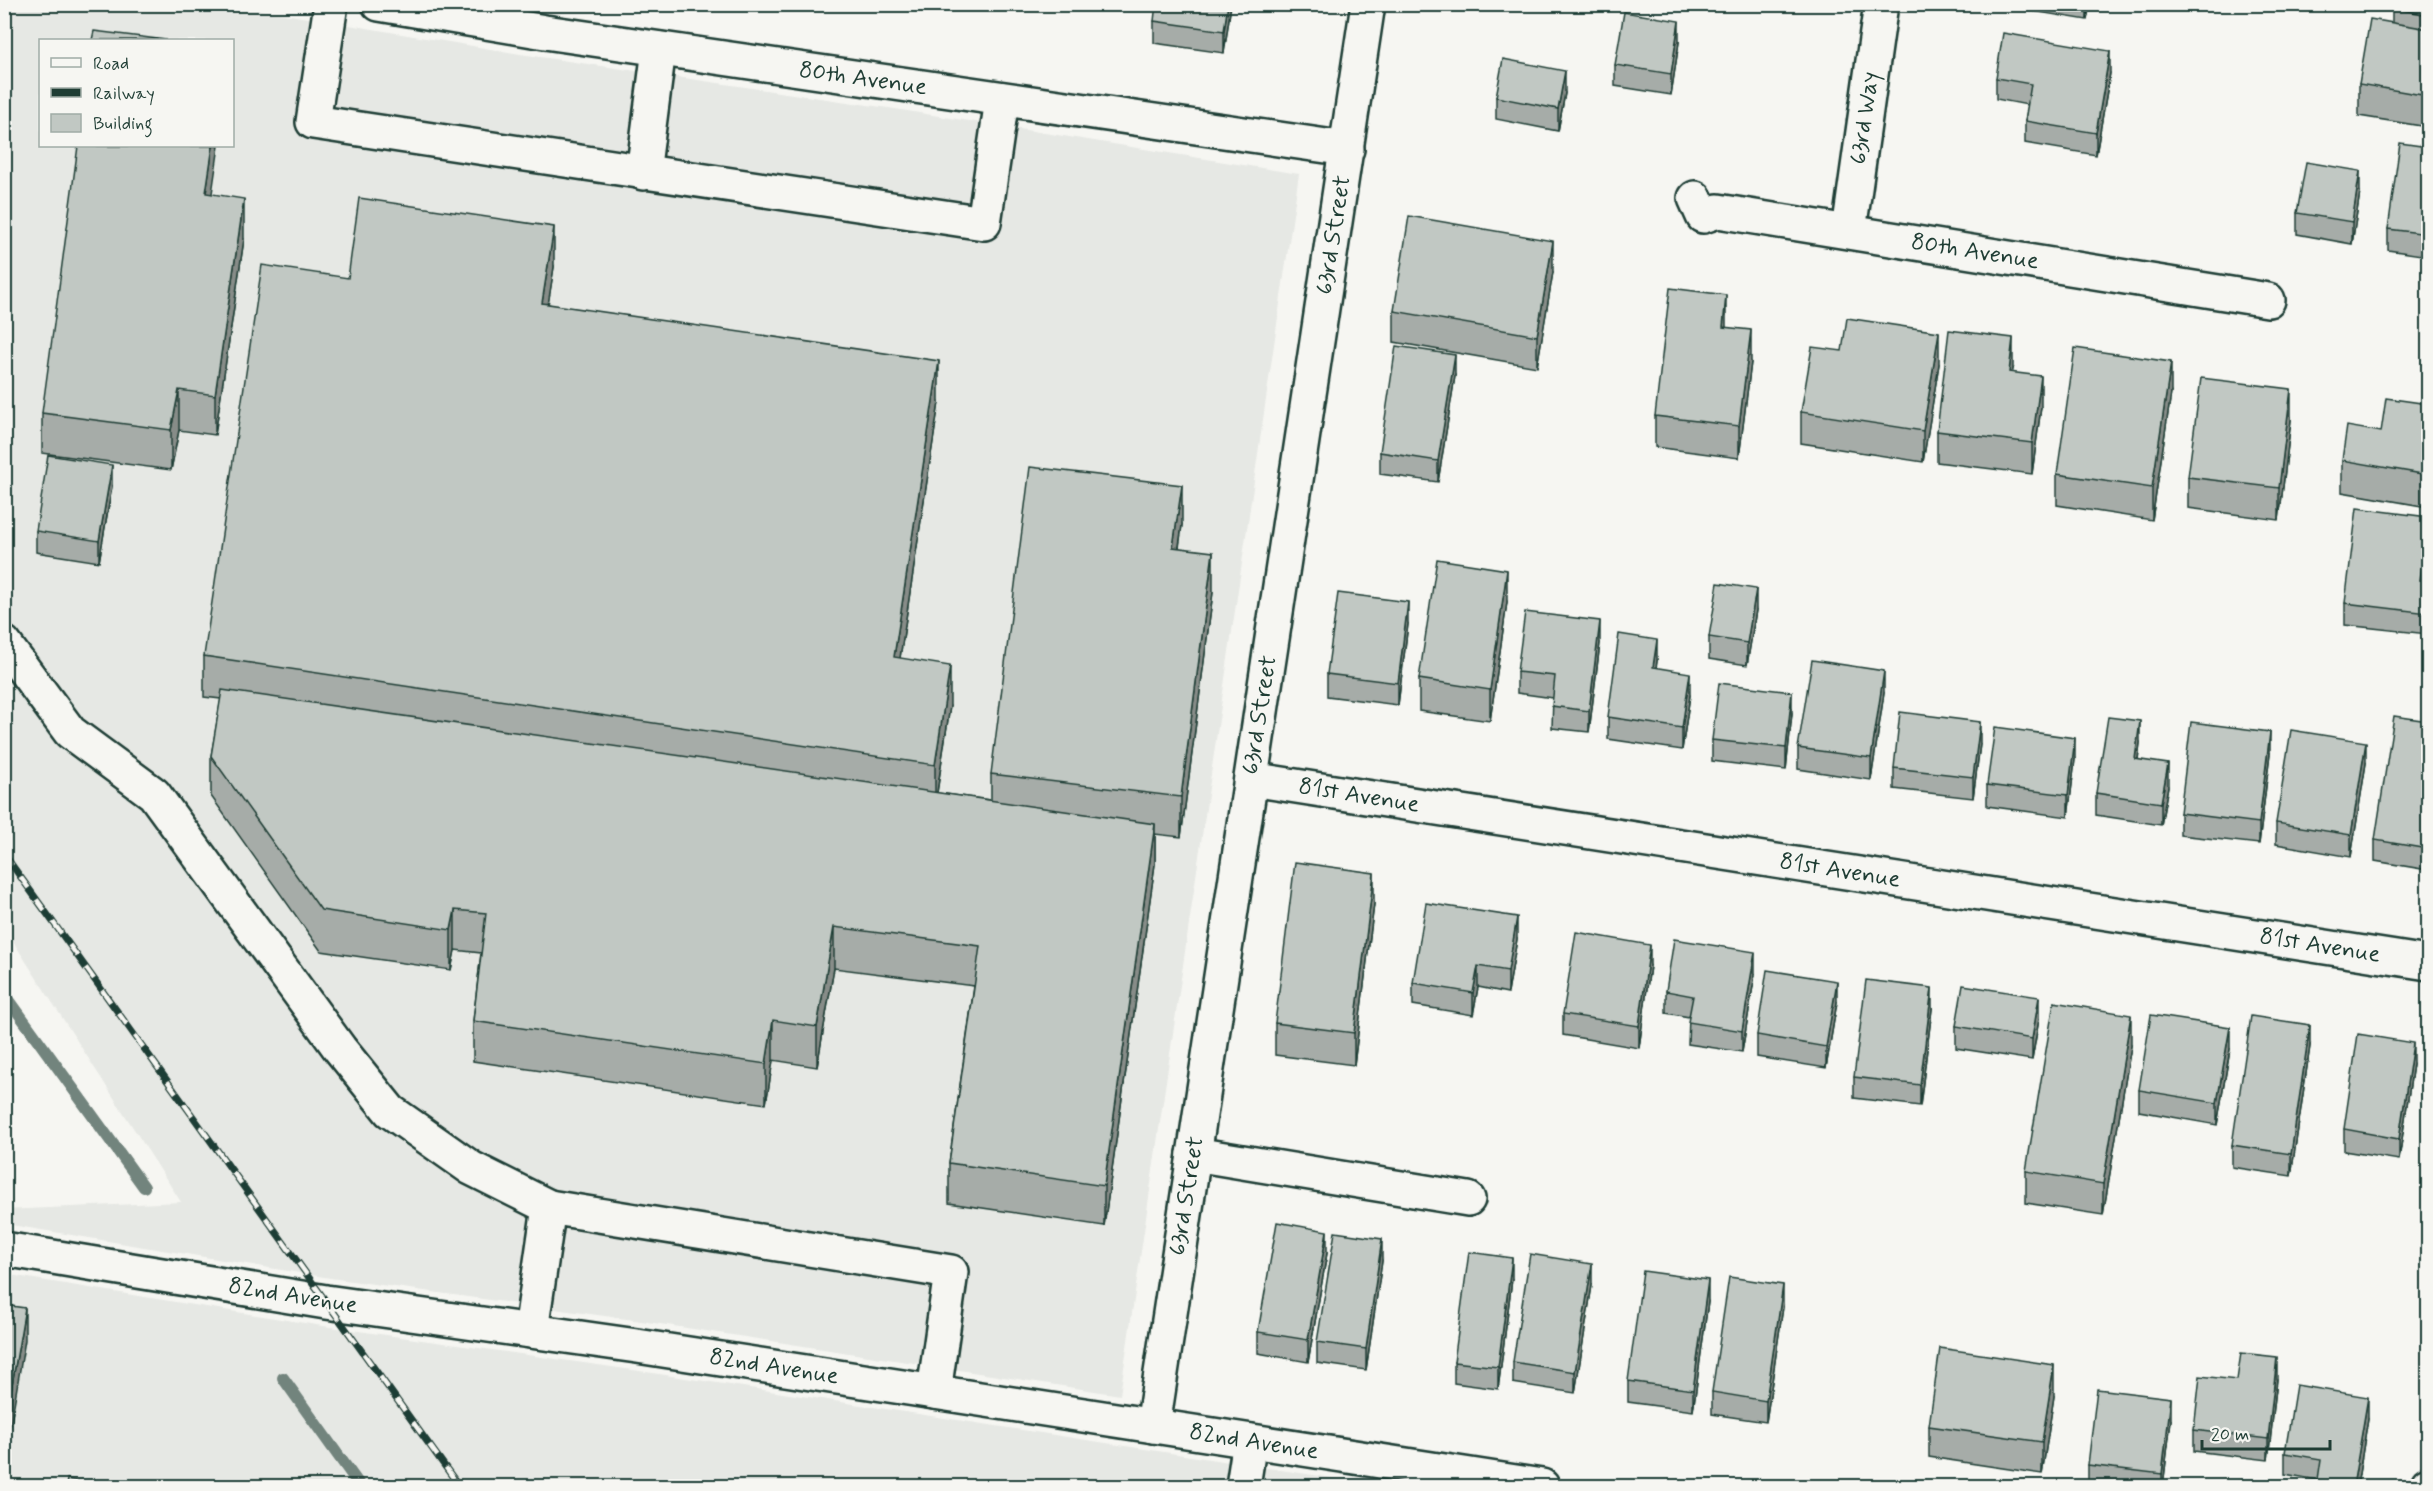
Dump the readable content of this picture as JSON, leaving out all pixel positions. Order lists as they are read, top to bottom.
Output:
{
  "streets": {
    "street": [
      "80th Avenue",
      "63rd Way",
      "63rd Street",
      "81st Avenue",
      "82nd Avenue"
    ]
  },
  "crossings": [
    ["80th Avenue", "63rd Way"],
    ["80th Avenue", "63rd Street"],
    ["63rd Street", "81st Avenue"],
    ["63rd Street", "82nd Avenue"]
  ],
  "legend": ["Road", "Railway", "Building"],
  "scale_bar": "20 m"
}
